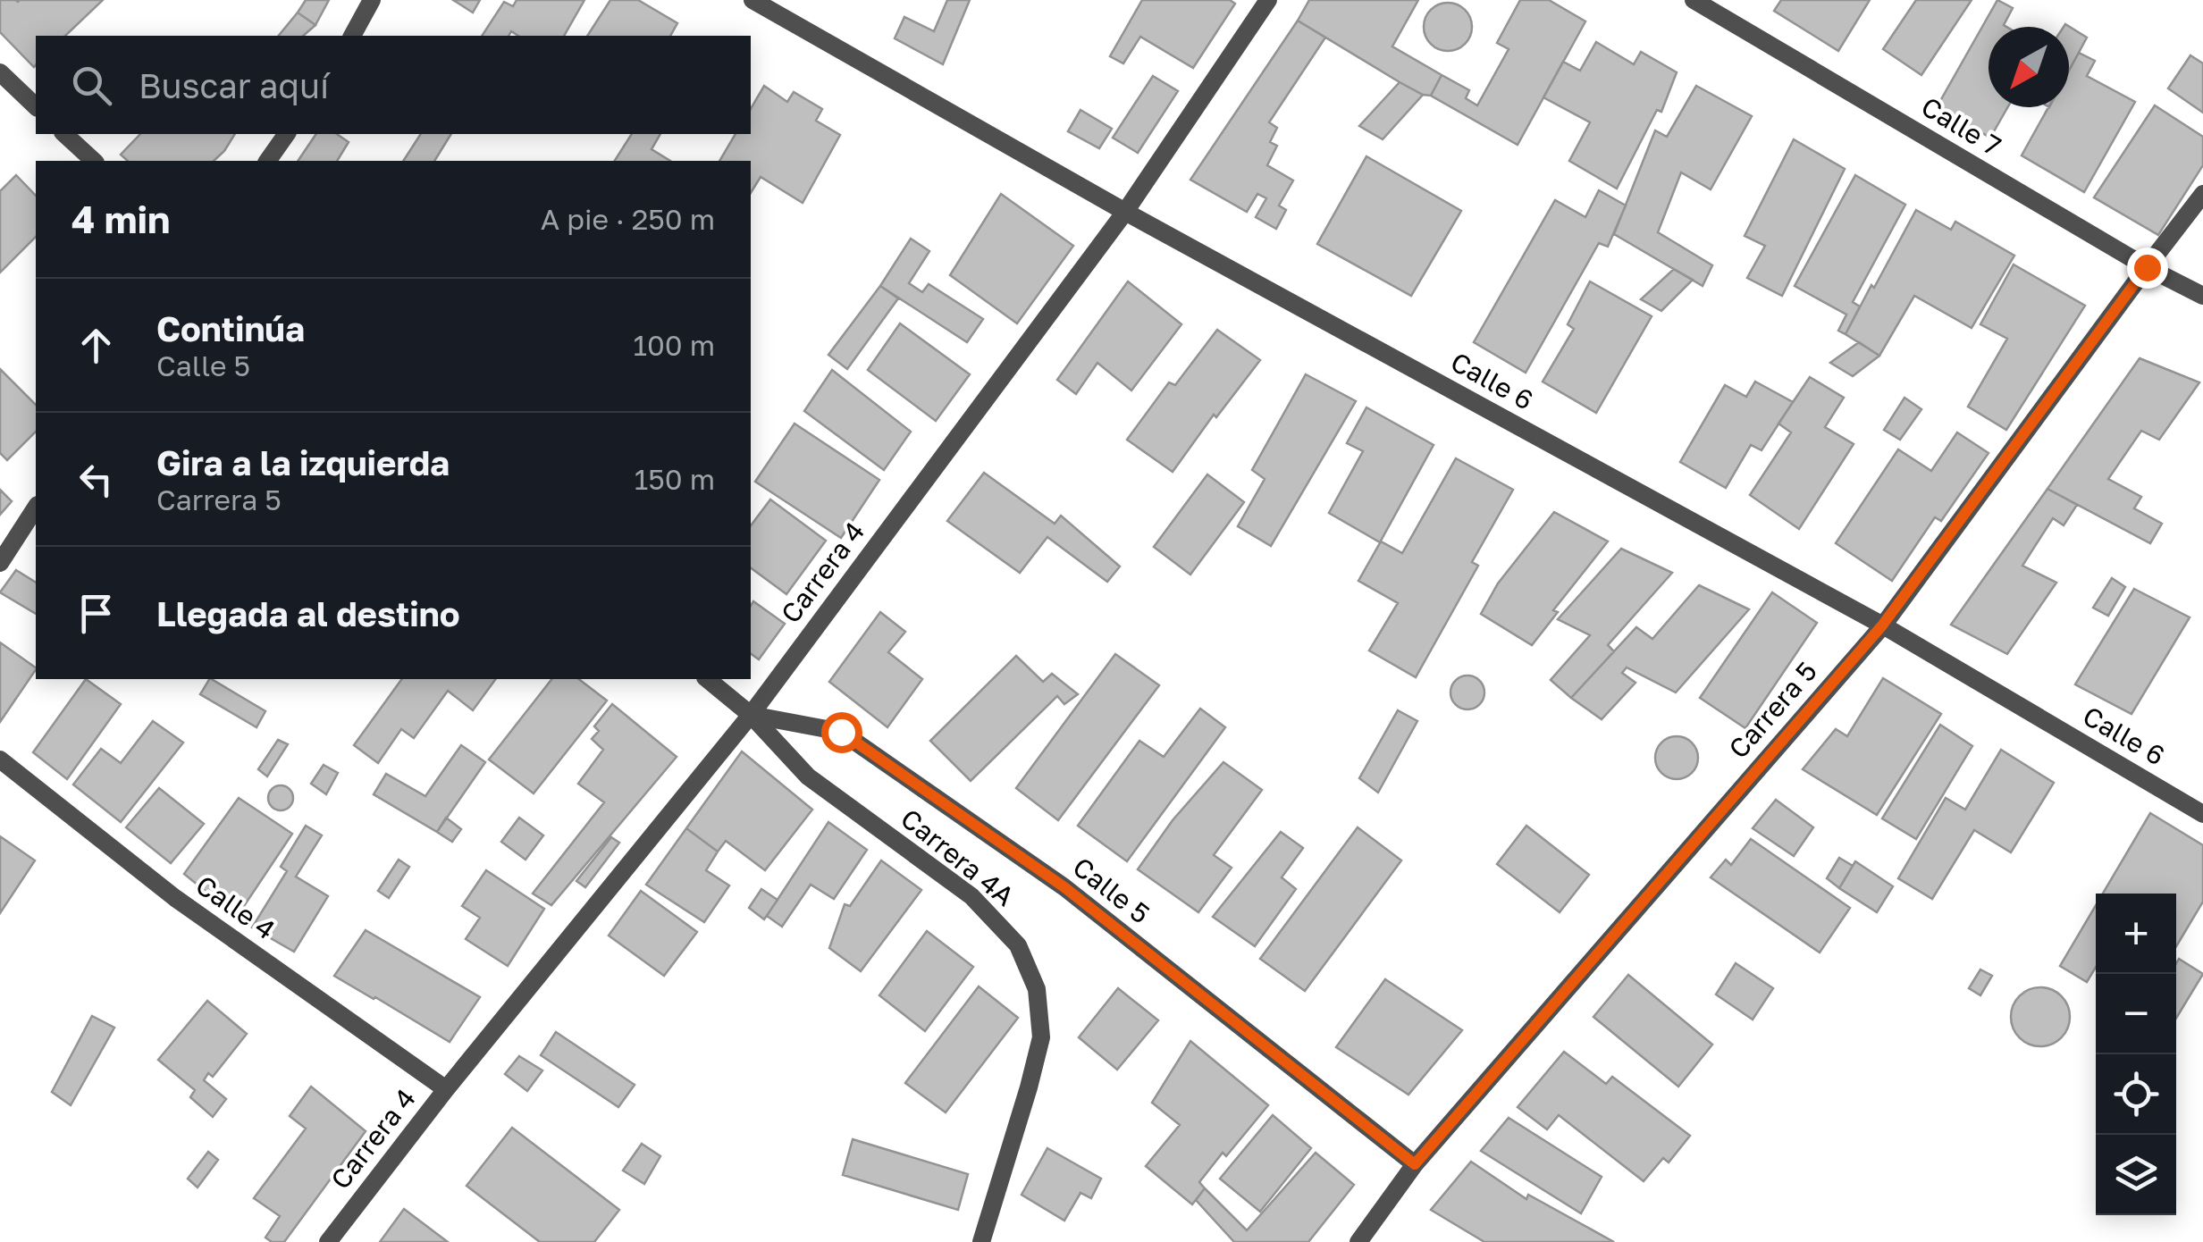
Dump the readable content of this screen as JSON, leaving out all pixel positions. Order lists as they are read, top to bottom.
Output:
{
  "streets": {
    "street": [
      "Calle 7",
      "Calle 6",
      "Carrera 4",
      "Carrera 5",
      "Carrera 4A",
      "Calle 5",
      "Calle 4"
    ]
  },
  "crossings": [
    ["Calle 7", "Carrera 5"],
    ["Calle 6", "Carrera 4"],
    ["Calle 6", "Carrera 5"],
    ["Carrera 4", "Carrera 4A"],
    ["Carrera 4", "Calle 5"],
    ["Carrera 4", "Calle 4"],
    ["Carrera 5", "Calle 5"],
    ["Carrera 4A", "Calle 5"]
  ],
  "north": "bottom left",
  "page": {
    "search": "Buscar aquí",
    "heading": ["4 min", "A pie · 250 m"],
    "list": [
      ["Continúa", "Calle 5", "100 m"],
      ["Gira a la izquierda", "Carrera 5", "150 m"],
      "Llegada al destino"
    ],
    "map_buttons": ["+", "−"]
  }
}
